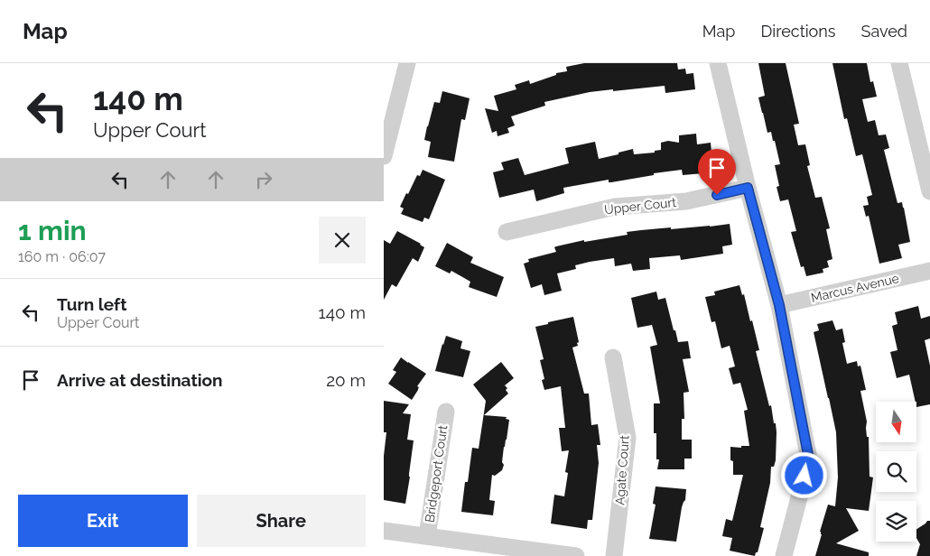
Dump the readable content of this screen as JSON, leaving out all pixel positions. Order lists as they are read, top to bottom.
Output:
{
  "streets": {
    "street": [
      "Upper Court",
      "Marcus Avenue",
      "Agate Court",
      "Bridgeport Court"
    ]
  },
  "north": "bottom",
  "page": {
    "header": "Map",
    "nav": ["Map", "Directions", "Saved"],
    "turn": ["140 m", "Upper Court"],
    "heading": ["1 min", "160 m · 06:07"],
    "list": [
      {
        "name": "Turn left",
        "note": "Upper Court",
        "value": "140 m"
      },
      {
        "name": "Arrive at destination",
        "value": "20 m"
      }
    ],
    "buttons": ["Exit", "Share"]
  }
}
